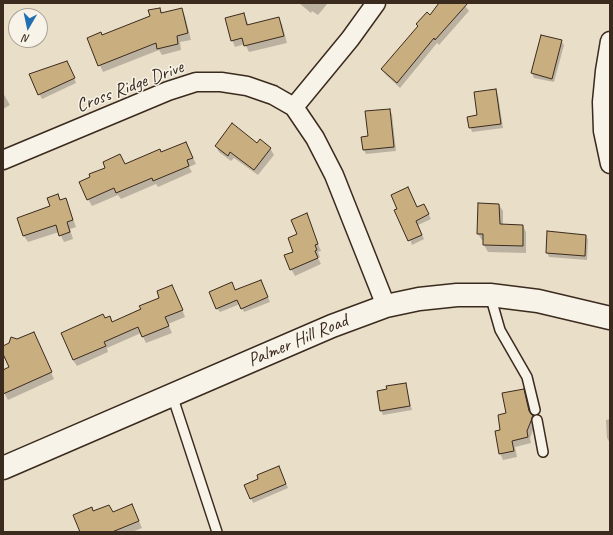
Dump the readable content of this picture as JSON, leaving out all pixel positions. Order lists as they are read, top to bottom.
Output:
{
  "streets": {
    "main road": ["Palmer Hill Road"],
    "street": ["Cross Ridge Drive"]
  },
  "crossings": [
    ["Cross Ridge Drive", "Palmer Hill Road"]
  ],
  "north": "bottom"
}
